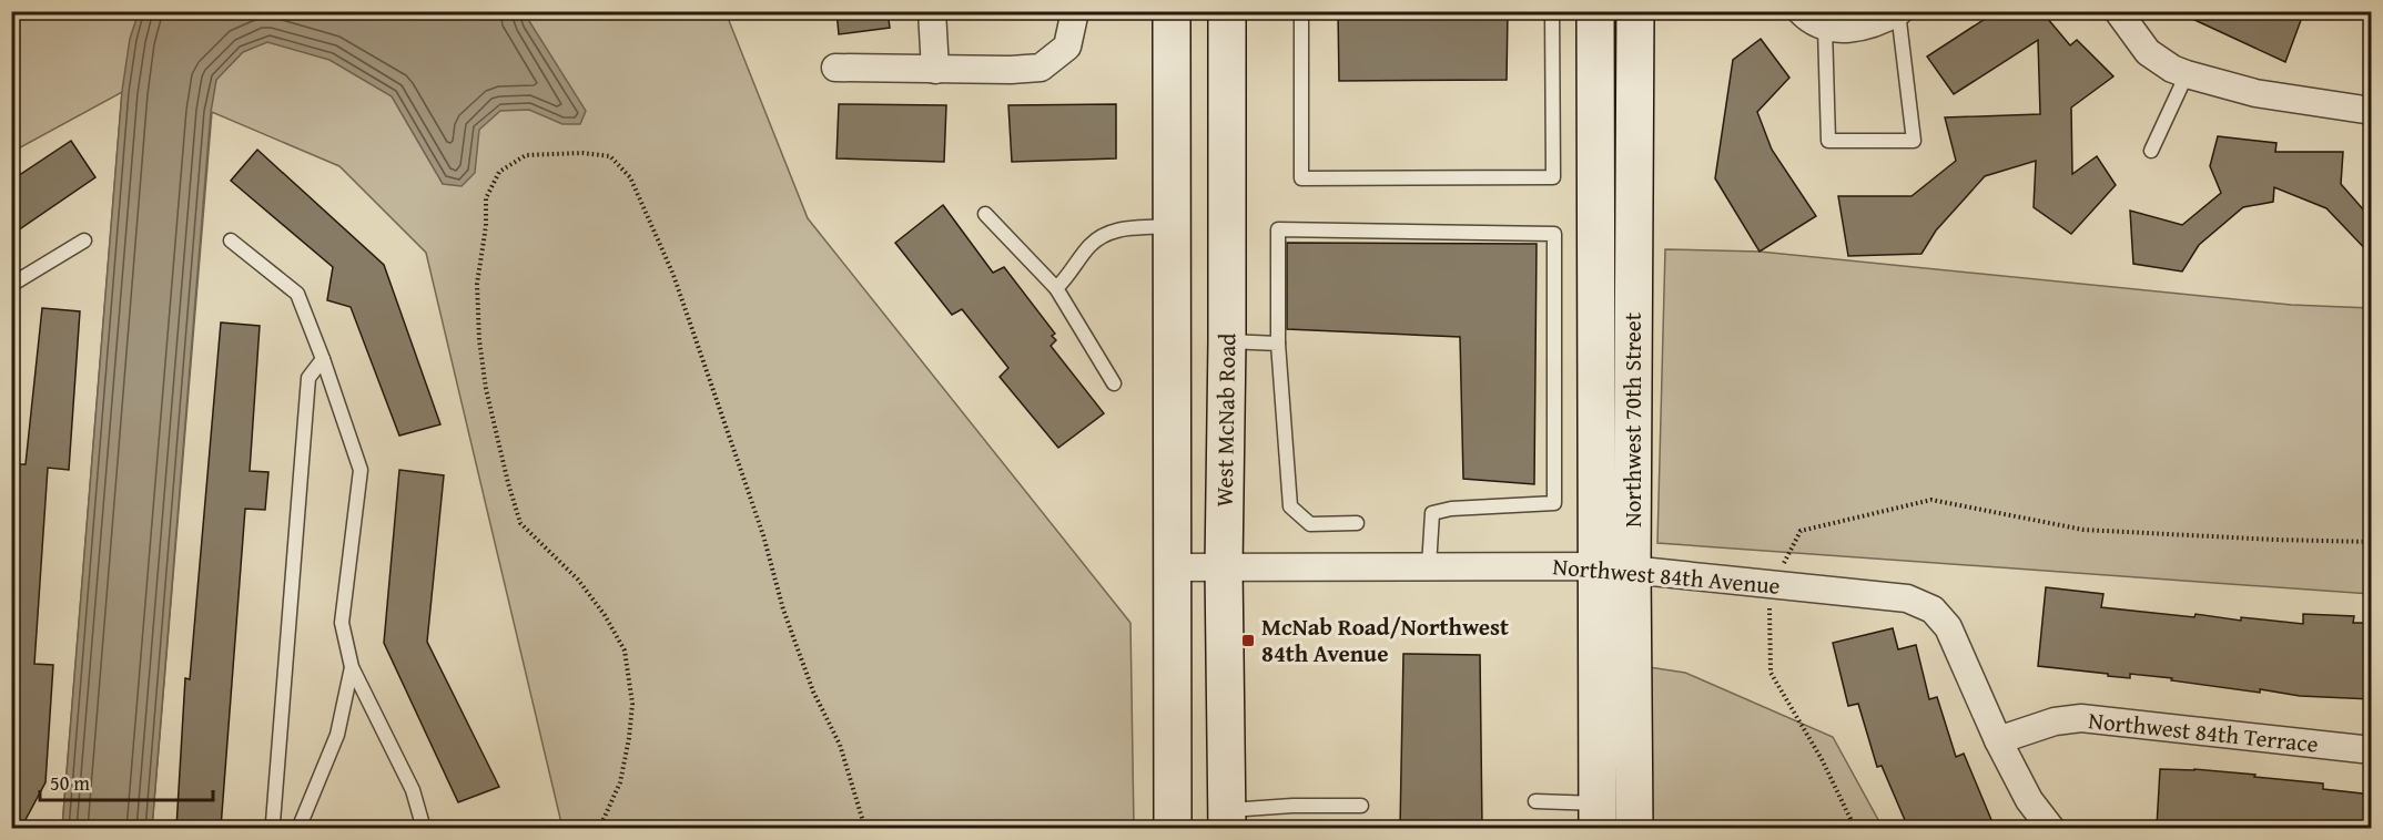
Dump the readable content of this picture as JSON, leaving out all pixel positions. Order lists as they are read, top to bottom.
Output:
{
  "streets": {
    "street": [
      "West McNab Road",
      "Northwest 70th Street",
      "Northwest 84th Avenue",
      "Northwest 84th Terrace"
    ]
  },
  "crossings": [
    ["West McNab Road", "Northwest 84th Avenue"],
    ["Northwest 70th Street", "Northwest 84th Avenue"],
    ["Northwest 84th Avenue", "Northwest 84th Terrace"]
  ],
  "places": {
    "transit": ["McNab Road/Northwest 84th Avenue"]
  },
  "scale_bar": "50 m"
}
